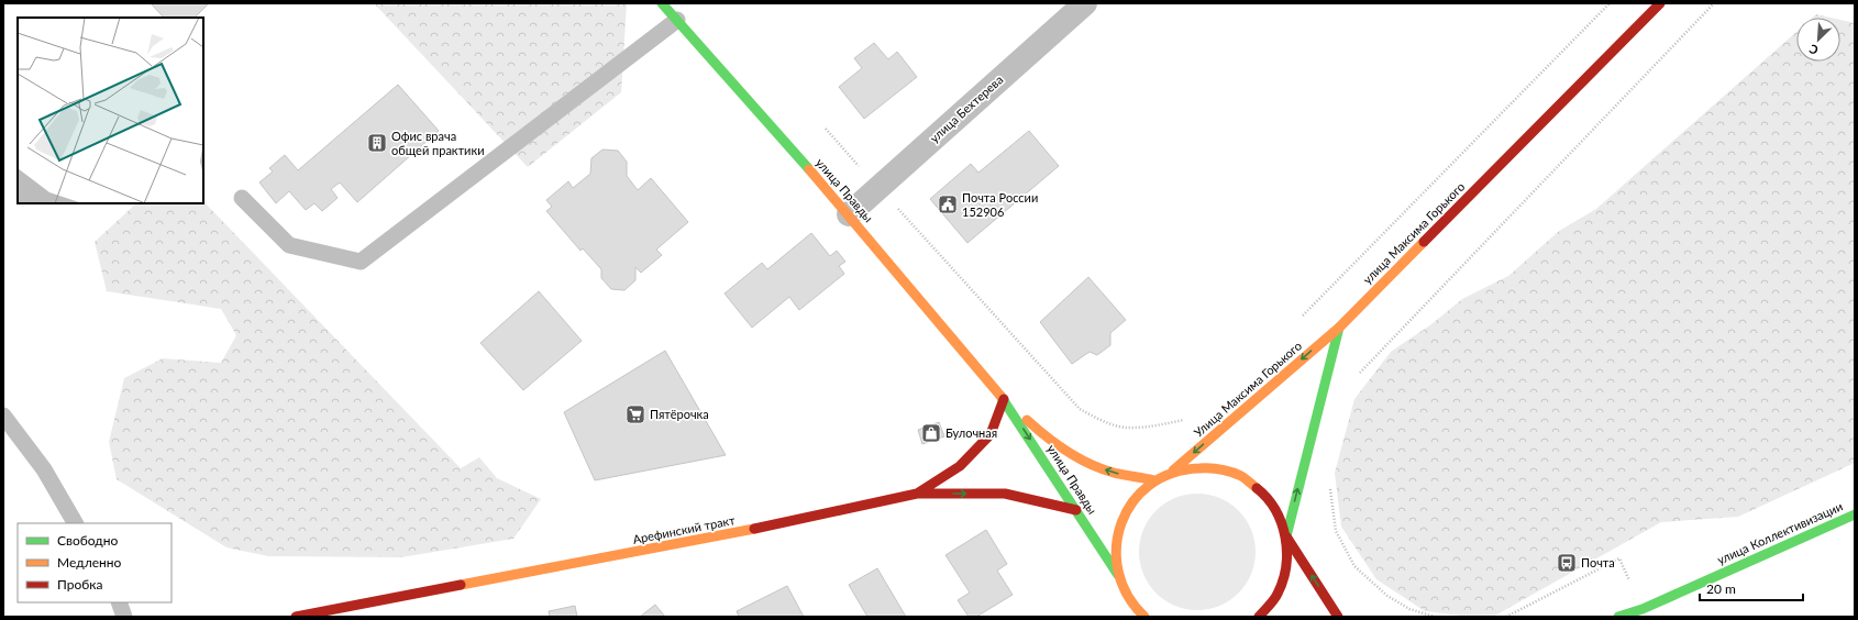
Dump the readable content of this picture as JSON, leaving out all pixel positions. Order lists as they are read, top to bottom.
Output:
{
  "streets": {
    "street": [
      "улица Бехтерева",
      "улица Правды",
      "улица Максима Горького",
      "Улица Максима Горького",
      "Арефинский тракт",
      "улица Коллективизации"
    ]
  },
  "crossings": [
    ["улица Бехтерева", "улица Правды"],
    ["улица Правды", "Арефинский тракт"],
    ["улица Максима Горького", "Улица Максима Горького"]
  ],
  "one_way": ["Улица Максима Горького"],
  "places": {
    "building": ["Офис врача общей практики"],
    "public building": ["Почта России 152906"],
    "supermarket": ["Пятёрочка"],
    "shop": ["Булочная"],
    "bus stop": ["Почта"]
  },
  "legend": ["Свободно", "Медленно", "Пробка"],
  "scale_bar": "20 m",
  "north": "bottom left"
}
